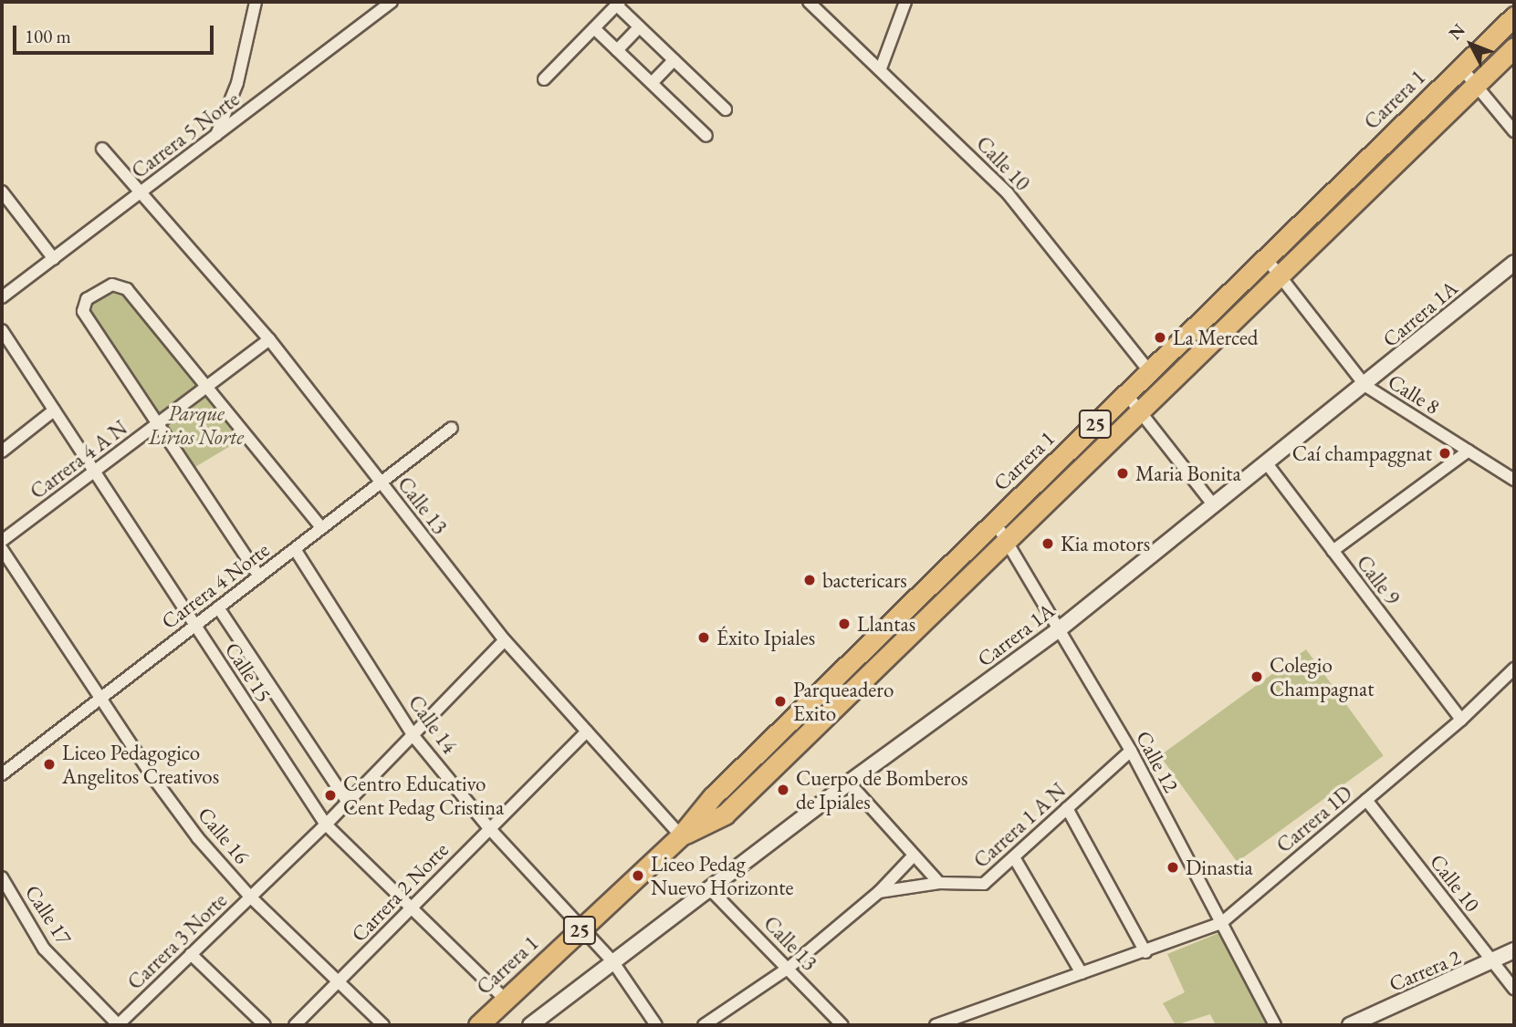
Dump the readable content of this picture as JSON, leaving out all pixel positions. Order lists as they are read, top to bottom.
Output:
{
  "streets": {
    "main road": ["Carrera 1", "25"],
    "street": [
      "Carrera 5 Norte",
      "Calle 10",
      "Carrera 1A",
      "Calle 8",
      "Carrera 4 A N",
      "Calle 13",
      "Calle 9",
      "Carrera 4 Norte",
      "Calle 15",
      "Calle 14",
      "Calle 12",
      "Carrera 1D",
      "Carrera 1 A N",
      "Calle 16",
      "Carrera 2 Norte",
      "Calle 17",
      "Carrera 3 Norte",
      "Carrera 2"
    ]
  },
  "crossings": [
    ["Carrera 1", "Calle 10"],
    ["Carrera 1", "Calle 8"],
    ["Carrera 1", "Calle 13"],
    ["Carrera 1", "Calle 15"],
    ["Carrera 1", "Calle 14"],
    ["Carrera 1", "Calle 12"],
    ["Carrera 5 Norte", "Calle 13"],
    ["Calle 10", "Carrera 1D"],
    ["Calle 10", "Carrera 2"],
    ["Carrera 1A", "Calle 8"],
    ["Carrera 1A", "Calle 13"],
    ["Carrera 1A", "Calle 9"],
    ["Carrera 1A", "Calle 14"],
    ["Carrera 1A", "Calle 12"],
    ["Carrera 4 A N", "Calle 13"],
    ["Carrera 4 A N", "Calle 15"],
    ["Calle 13", "Carrera 4 Norte"],
    ["Calle 13", "Carrera 2 Norte"],
    ["Calle 13", "Carrera 3 Norte"],
    ["Calle 9", "Carrera 1D"],
    ["Carrera 4 Norte", "Calle 15"],
    ["Carrera 4 Norte", "Calle 14"],
    ["Carrera 4 Norte", "Calle 16"],
    ["Calle 15", "Carrera 2 Norte"],
    ["Calle 15", "Carrera 3 Norte"],
    ["Calle 14", "Carrera 2 Norte"],
    ["Calle 14", "Carrera 3 Norte"],
    ["Calle 12", "Carrera 1D"],
    ["Calle 12", "Carrera 1 A N"],
    ["Calle 16", "Carrera 2 Norte"],
    ["Calle 16", "Carrera 3 Norte"],
    ["Calle 17", "Carrera 3 Norte"]
  ],
  "parks": ["Parque Lirios Norte"],
  "places": [
    "La Merced",
    "Caí champaggnat",
    "Maria Bonita",
    "Kia motors",
    "bactericars",
    "Llantas",
    "Éxito Ipiales",
    "Colegio Champagnat",
    "Parqueadero Exito",
    "Liceo Pedagogico Angelitos Creativos",
    "Cuerpo de Bomberos de Ipiales",
    "Centro Educativo Cent Pedag Cristina",
    "Dinastia",
    "Liceo Pedag Nuevo Horizonte"
  ],
  "scale_bar": "100 m",
  "north": "top left"
}
